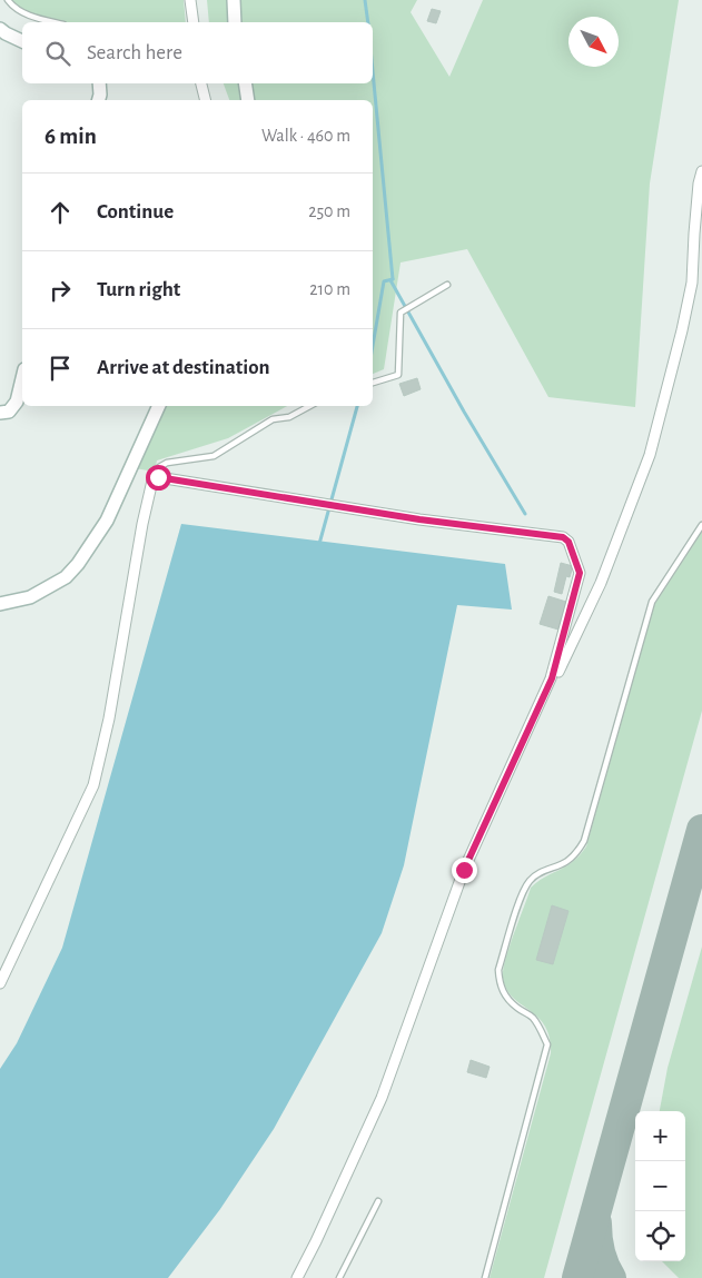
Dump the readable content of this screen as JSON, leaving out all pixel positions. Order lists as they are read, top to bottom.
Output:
{
  "north": "bottom right",
  "page": {
    "search": "Search here",
    "heading": ["6 min", "Walk · 460 m"],
    "list": [
      ["Continue", "250 m"],
      ["Turn right", "210 m"],
      "Arrive at destination"
    ],
    "map_buttons": ["+", "−"]
  }
}
